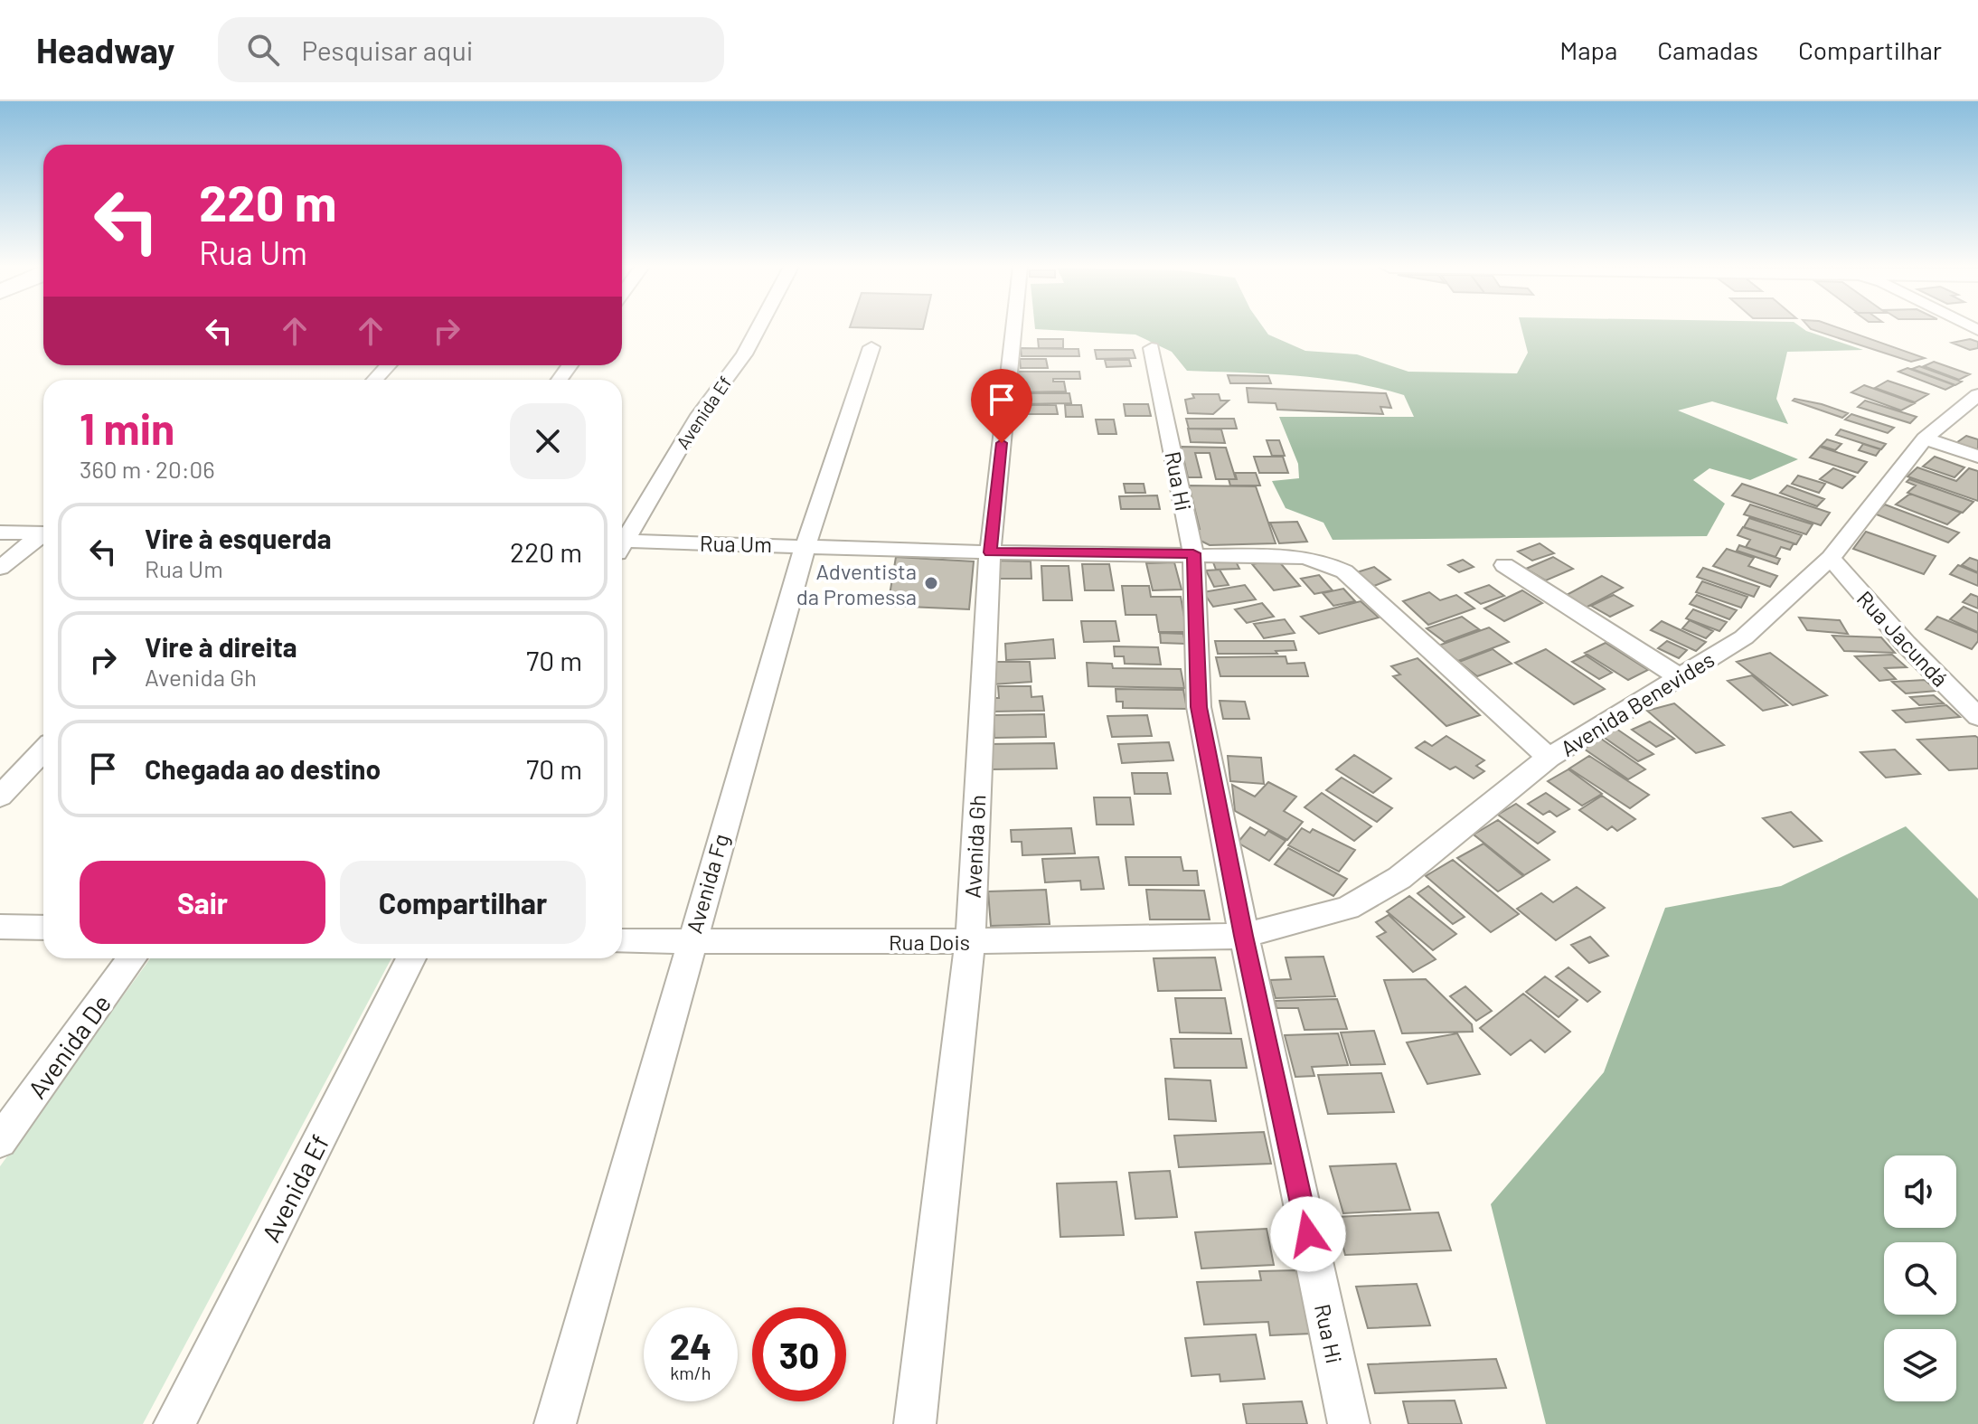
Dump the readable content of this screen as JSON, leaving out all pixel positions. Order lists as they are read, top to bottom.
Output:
{
  "streets": {
    "street": [
      "Avenida Ef",
      "Rua Hi",
      "Rua Um",
      "Rua Jacundá",
      "Avenida Benevides",
      "Avenida Gh",
      "Avenida Fg",
      "Rua Dois",
      "Avenida De"
    ]
  },
  "crossings": [
    ["Rua Hi", "Rua Um"],
    ["Rua Hi", "Avenida Benevides"],
    ["Rua Hi", "Rua Dois"],
    ["Rua Um", "Avenida Benevides"],
    ["Rua Um", "Avenida Gh"],
    ["Rua Um", "Avenida Fg"],
    ["Rua Jacundá", "Avenida Benevides"],
    ["Avenida Benevides", "Rua Dois"],
    ["Avenida Gh", "Rua Dois"],
    ["Avenida Fg", "Rua Dois"]
  ],
  "places": ["Adventista da Promessa"],
  "page": {
    "header": "Headway",
    "search": "Pesquisar aqui",
    "nav": ["Mapa", "Camadas", "Compartilhar"],
    "turn": ["220 m", "Rua Um"],
    "heading": ["1 min", "360 m · 20:06"],
    "list": [
      {
        "name": "Vire à esquerda",
        "note": "Rua Um",
        "value": "220 m"
      },
      {
        "name": "Vire à direita",
        "note": "Avenida Gh",
        "value": "70 m"
      },
      {
        "name": "Chegada ao destino",
        "value": "70 m"
      }
    ],
    "buttons": ["Sair", "Compartilhar"],
    "speed": "24 km/h",
    "limit": "30"
  }
}
